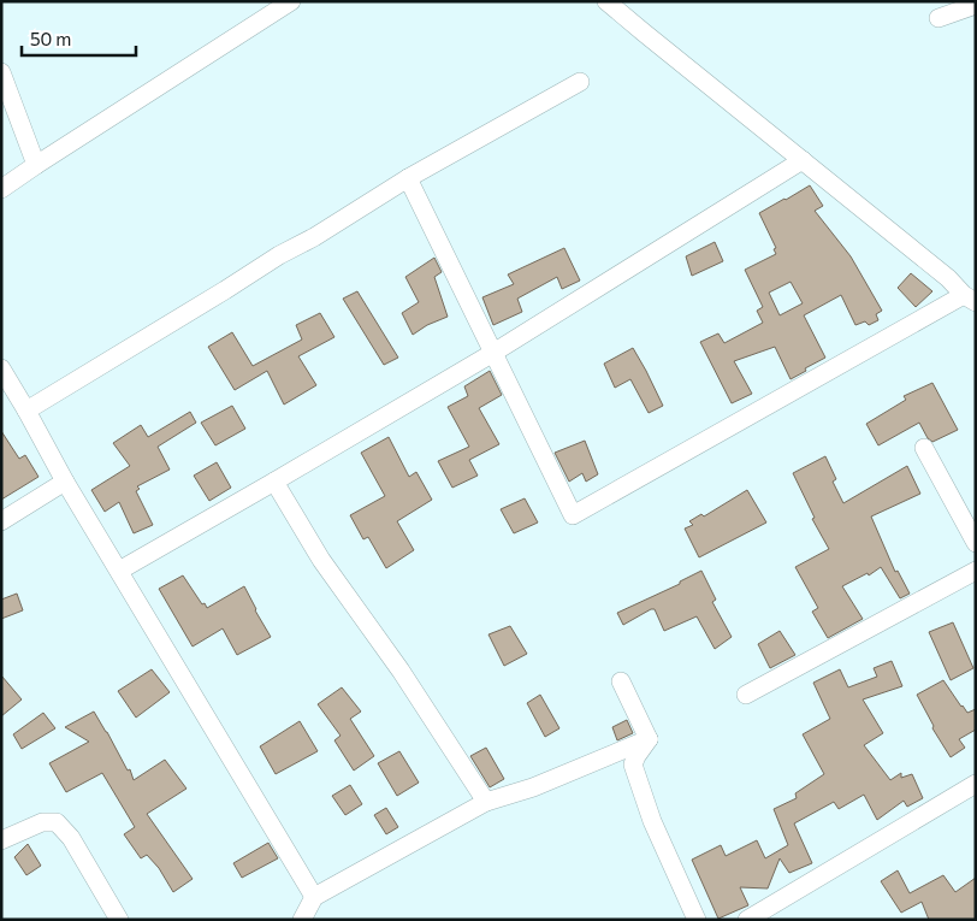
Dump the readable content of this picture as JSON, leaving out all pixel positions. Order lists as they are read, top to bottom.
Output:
{
  "scale_bar": "50 m"
}
